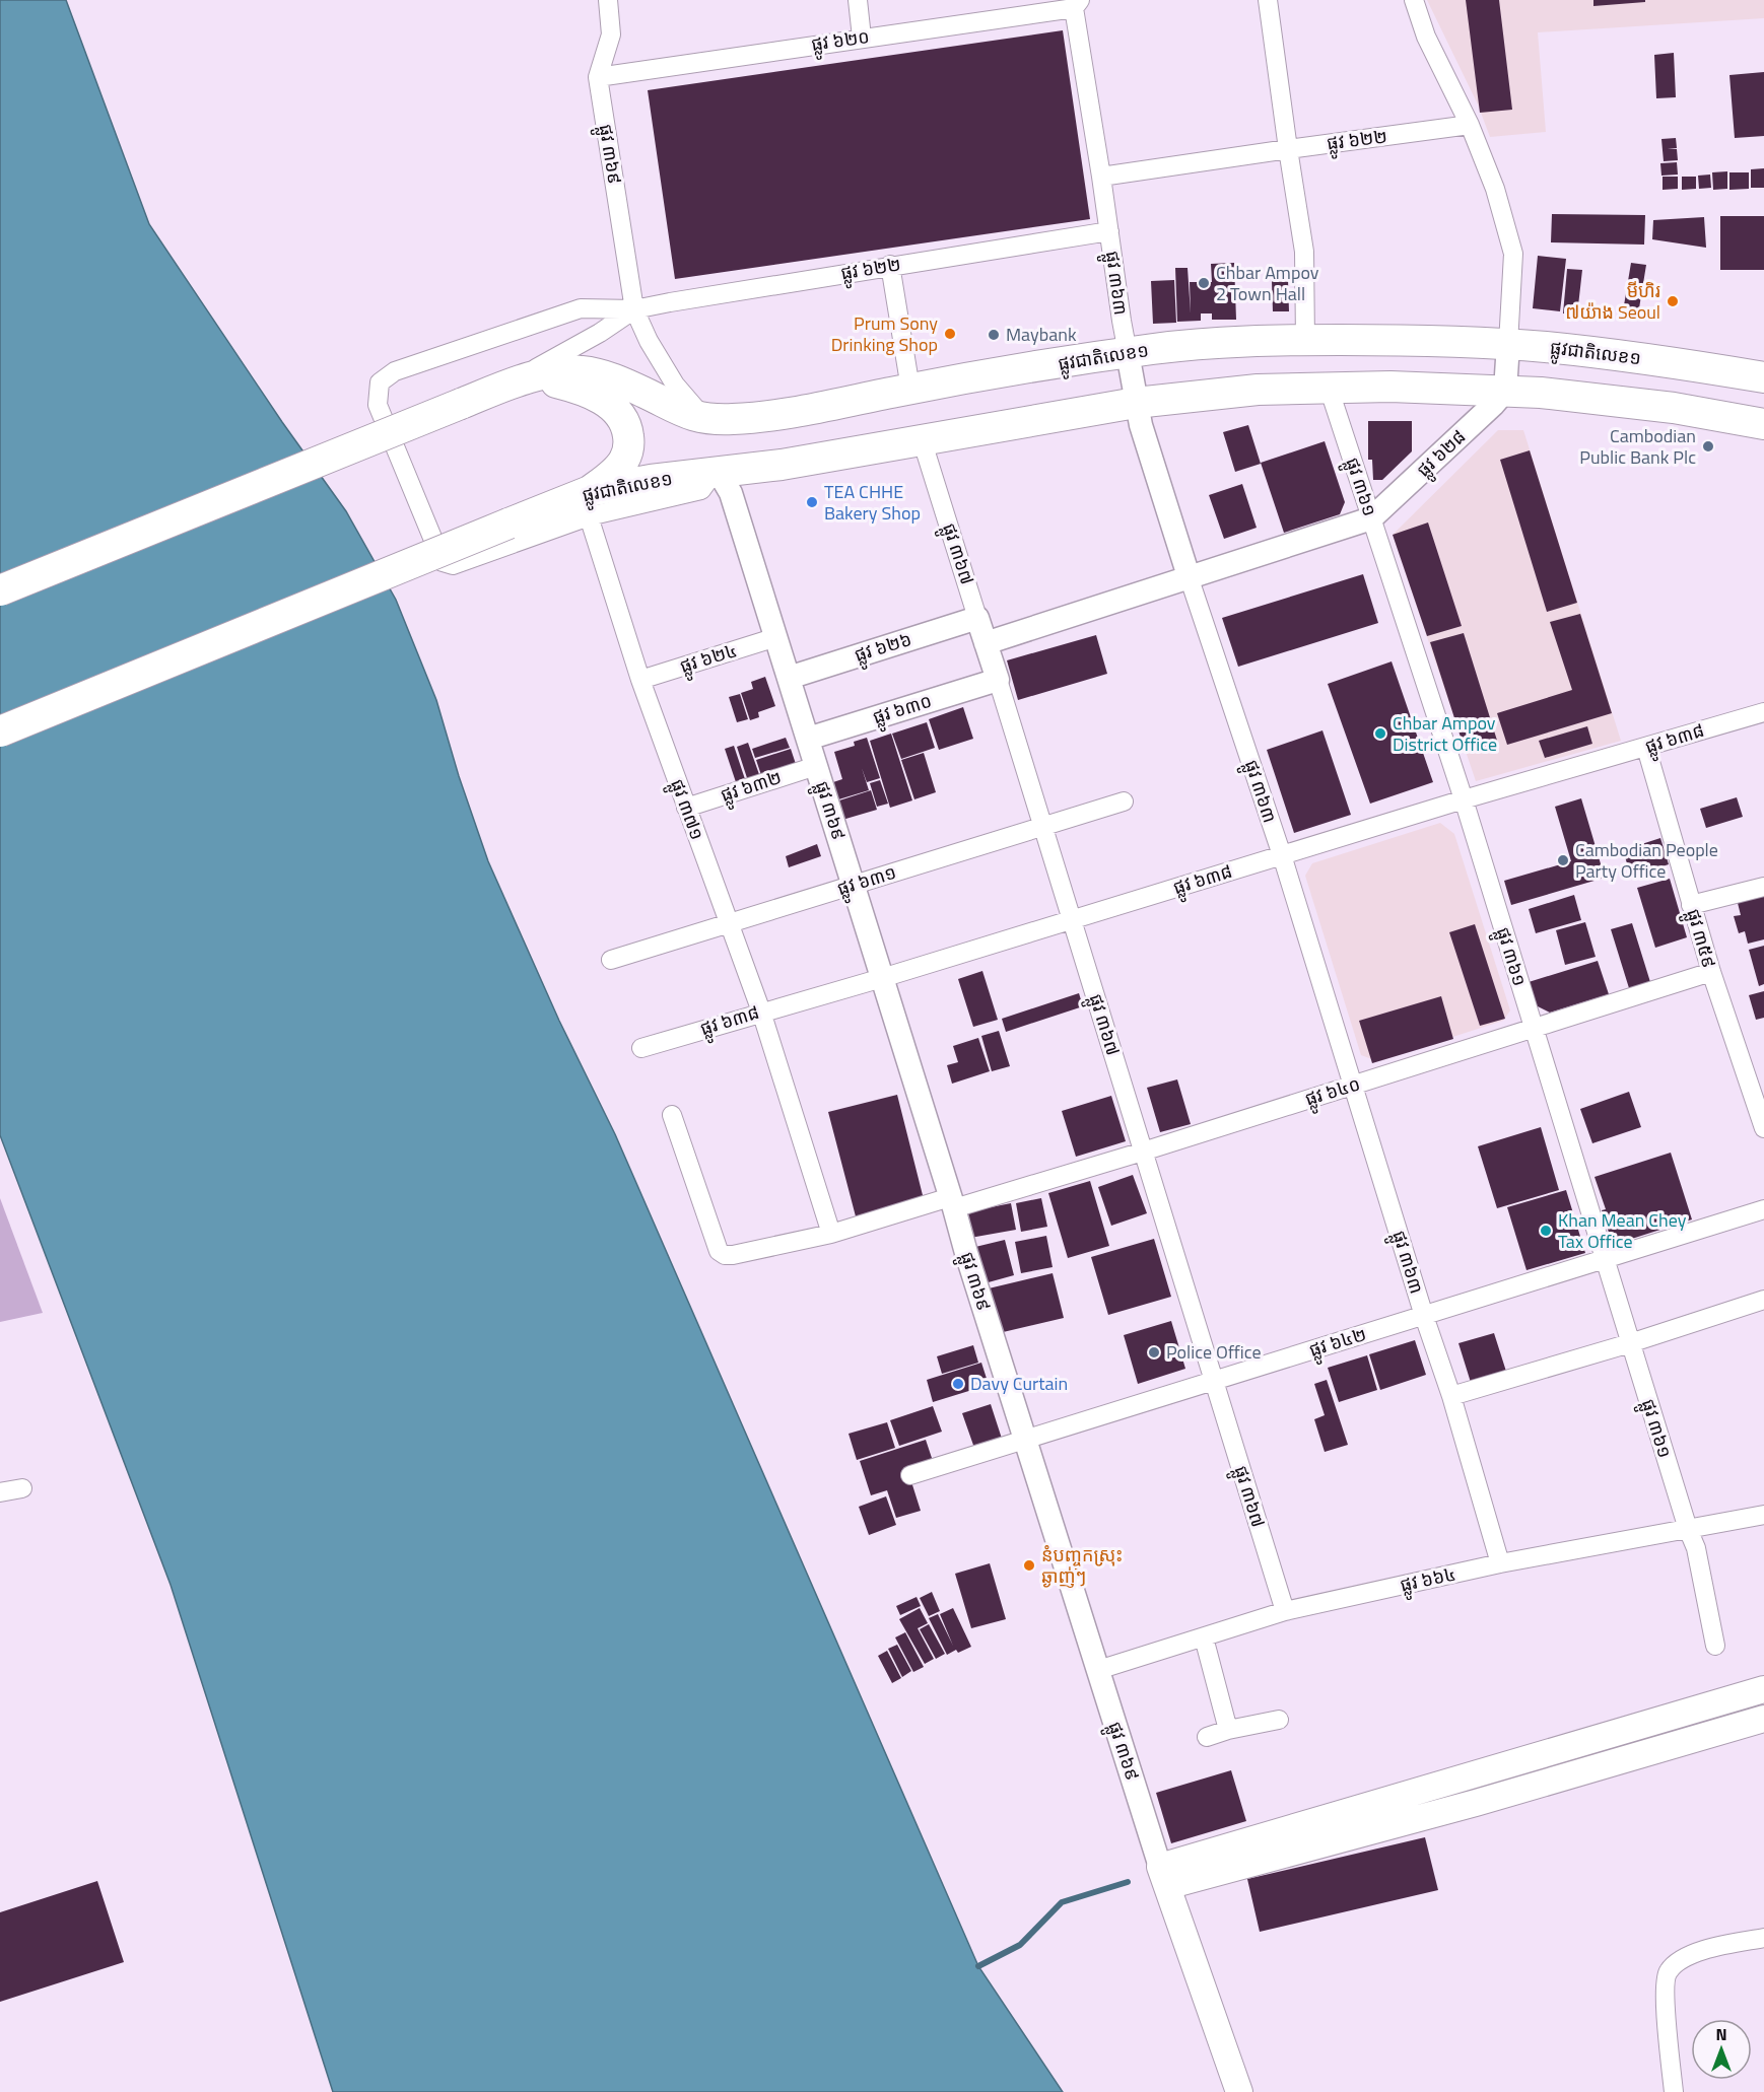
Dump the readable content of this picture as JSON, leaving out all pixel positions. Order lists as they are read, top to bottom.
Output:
{
  "streets": {
    "highway": ["ផ្លូវជាតិលេខ១"],
    "main road": ["ផ្លូវ ៣៦៩"],
    "street": [
      "ផ្លូវ ៦២០",
      "ផ្លូវ ៦២២",
      "ផ្លូវ ៣៦៣",
      "ផ្លូវ ៦២៨",
      "ផ្លូវ ៣៦១",
      "ផ្លូវ ៣៦៧",
      "ផ្លូវ ៦២៦",
      "ផ្លូវ ៦២៤",
      "ផ្លូវ ៦៣០",
      "ផ្លូវ ៦៣៨",
      "ផ្លូវ ៦៣២",
      "ផ្លូវ ៣៧១",
      "ផ្លូវ ៦៣១",
      "ផ្លូវ ៣៥៩",
      "ផ្លូវ ៦៤០",
      "ផ្លូវ ៦៤២",
      "ផ្លូវ ៦៦៤"
    ]
  },
  "crossings": [
    ["ផ្លូវ ៦២០", "ផ្លូវ ៣៦៩"],
    ["ផ្លូវ ៦២០", "ផ្លូវ ៣៦៣"],
    ["ផ្លូវ ៦២២", "ផ្លូវ ៣៦៩"],
    ["ផ្លូវ ៦២២", "ផ្លូវ ៣៦៣"],
    ["ផ្លូវ ៣៦៩", "ផ្លូវជាតិលេខ១"],
    ["ផ្លូវ ៣៦៩", "ផ្លូវ ៦២៦"],
    ["ផ្លូវ ៣៦៩", "ផ្លូវ ៦២៤"],
    ["ផ្លូវ ៣៦៩", "ផ្លូវ ៦៣០"],
    ["ផ្លូវ ៣៦៩", "ផ្លូវ ៦៣៨"],
    ["ផ្លូវ ៣៦៩", "ផ្លូវ ៦៣២"],
    ["ផ្លូវ ៣៦៩", "ផ្លូវ ៦៣១"],
    ["ផ្លូវ ៣៦៩", "ផ្លូវ ៦៤០"],
    ["ផ្លូវ ៣៦៩", "ផ្លូវ ៦៤២"],
    ["ផ្លូវ ៣៦៩", "ផ្លូវ ៦៦៤"],
    ["ផ្លូវ ៣៦៣", "ផ្លូវជាតិលេខ១"],
    ["ផ្លូវ ៣៦៣", "ផ្លូវ ៦២៨"],
    ["ផ្លូវ ៣៦៣", "ផ្លូវ ៦៣៨"],
    ["ផ្លូវ ៣៦៣", "ផ្លូវ ៦៤០"],
    ["ផ្លូវ ៣៦៣", "ផ្លូវ ៦៤២"],
    ["ផ្លូវ ៣៦៣", "ផ្លូវ ៦៦៤"],
    ["ផ្លូវជាតិលេខ១", "ផ្លូវ ៦២៨"],
    ["ផ្លូវជាតិលេខ១", "ផ្លូវ ៣៦១"],
    ["ផ្លូវជាតិលេខ១", "ផ្លូវ ៣៦៧"],
    ["ផ្លូវជាតិលេខ១", "ផ្លូវ ៣៧១"],
    ["ផ្លូវ ៦២៨", "ផ្លូវ ៣៦១"],
    ["ផ្លូវ ៦២៨", "ផ្លូវ ៣៦៧"],
    ["ផ្លូវ ៣៦១", "ផ្លូវ ៦៣៨"],
    ["ផ្លូវ ៣៦១", "ផ្លូវ ៦៤០"],
    ["ផ្លូវ ៣៦១", "ផ្លូវ ៦៤២"],
    ["ផ្លូវ ៣៦១", "ផ្លូវ ៦៦៤"],
    ["ផ្លូវ ៣៦៧", "ផ្លូវ ៦២៦"],
    ["ផ្លូវ ៣៦៧", "ផ្លូវ ៦៣០"],
    ["ផ្លូវ ៣៦៧", "ផ្លូវ ៦៣៨"],
    ["ផ្លូវ ៣៦៧", "ផ្លូវ ៦៣១"],
    ["ផ្លូវ ៣៦៧", "ផ្លូវ ៦៤០"],
    ["ផ្លូវ ៣៦៧", "ផ្លូវ ៦៤២"],
    ["ផ្លូវ ៣៦៧", "ផ្លូវ ៦៦៤"],
    ["ផ្លូវ ៦២៤", "ផ្លូវ ៣៧១"],
    ["ផ្លូវ ៦៣៨", "ផ្លូវ ៣៧១"],
    ["ផ្លូវ ៦៣៨", "ផ្លូវ ៣៥៩"],
    ["ផ្លូវ ៦៣២", "ផ្លូវ ៣៧១"],
    ["ផ្លូវ ៣៧១", "ផ្លូវ ៦៣១"],
    ["ផ្លូវ ៣៧១", "ផ្លូវ ៦៤០"],
    ["ផ្លូវ ៣៥៩", "ផ្លូវ ៦៤០"]
  ],
  "places": [
    "Chbar Ampov 2 Town Hall",
    "មីហិរ ៧យ៉ាង Seoul",
    "Prum Sony Drinking Shop",
    "Maybank",
    "Cambodian Public Bank Plc",
    "TEA CHHE Bakery Shop",
    "Chbar Ampov District Office",
    "Cambodian People Party Office",
    "Khan Mean Chey Tax Office",
    "Police Office",
    "Davy Curtain",
    "នំបញ្ចុកស្រុះ ឆ្ងាញ់ៗ"
  ],
  "north": "top"
}
